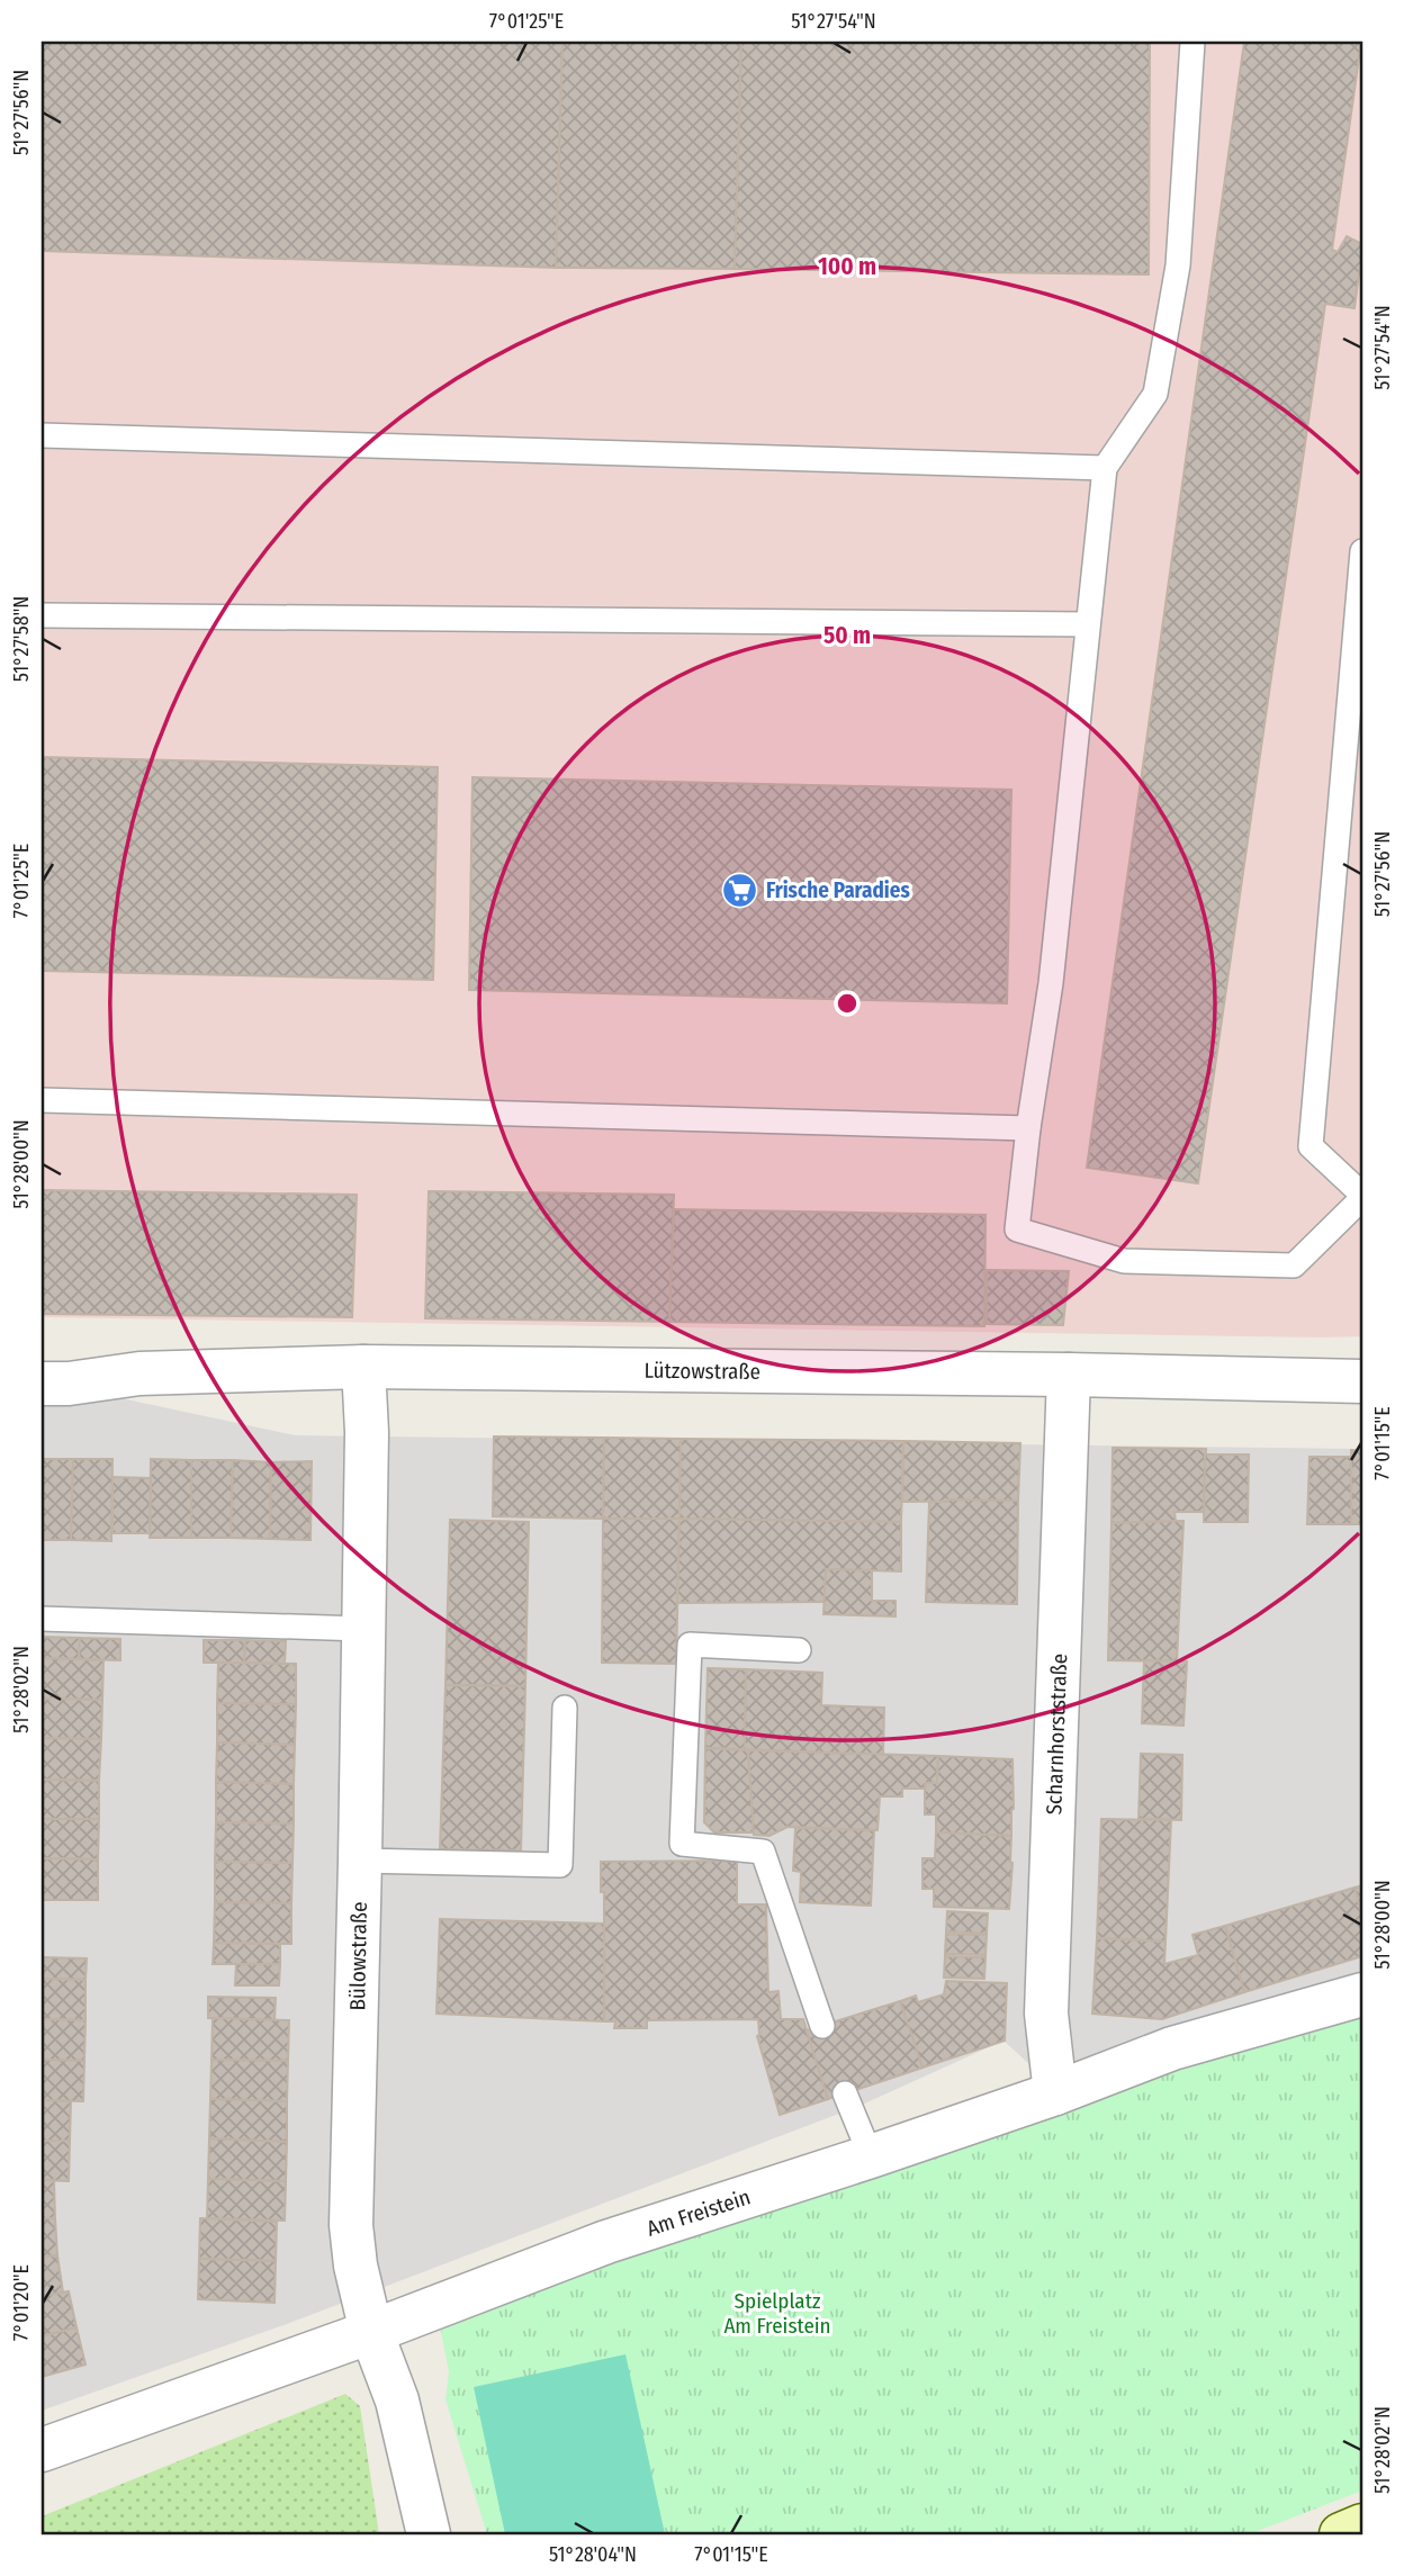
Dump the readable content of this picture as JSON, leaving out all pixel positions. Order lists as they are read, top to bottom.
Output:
{
  "streets": {
    "street": [
      "Lützowstraße",
      "Scharnhorststraße",
      "Bülowstraße",
      "Am Freistein"
    ]
  },
  "crossings": [
    ["Lützowstraße", "Scharnhorststraße"],
    ["Lützowstraße", "Bülowstraße"],
    ["Scharnhorststraße", "Am Freistein"],
    ["Bülowstraße", "Am Freistein"]
  ],
  "parks": ["Spielplatz Am Freistein"],
  "places": {
    "supermarket": ["Frische Paradies"]
  },
  "coordinates": [
    "7°01'25\"E",
    "51°27'54\"N",
    "51°27'56\"N",
    "51°27'58\"N",
    "51°28'00\"N",
    "7°01'15\"E",
    "51°28'02\"N",
    "7°01'20\"E",
    "51°28'04\"N"
  ],
  "rings": ["100 m", "50 m"]
}
